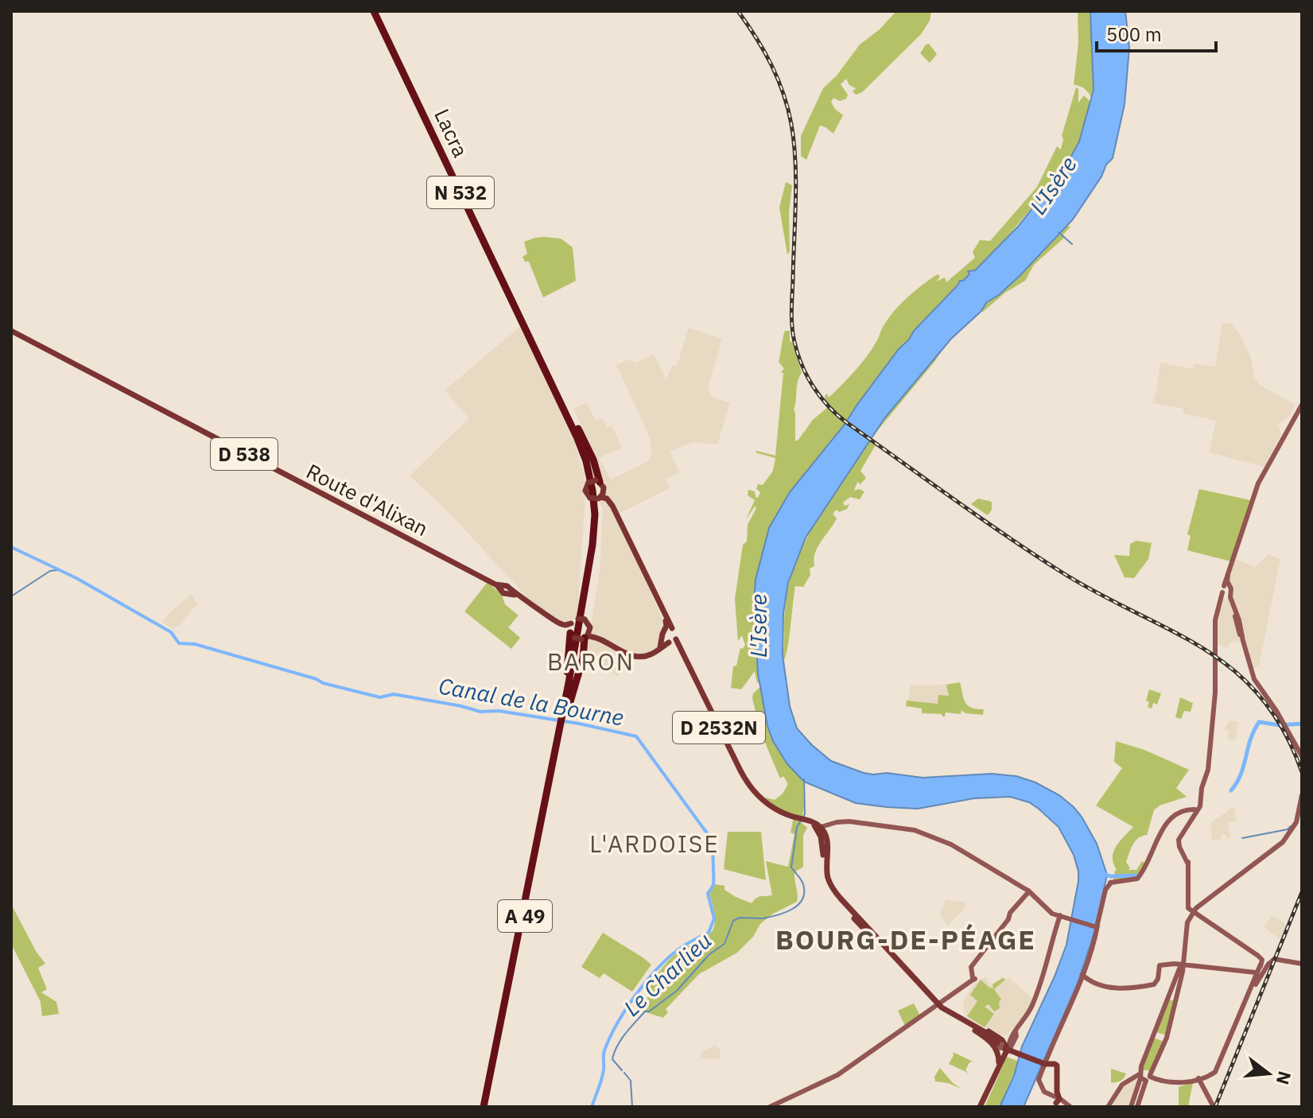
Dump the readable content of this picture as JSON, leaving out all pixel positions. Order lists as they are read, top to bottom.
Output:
{
  "streets": {
    "highway": ["Lacra", "N 532", "A 49"],
    "main road": ["D 538", "Route d'Alixan", "D 2532N"]
  },
  "crossings": [
    ["Lacra", "N 532"],
    ["Lacra", "A 49"],
    ["N 532", "A 49"],
    ["Route d'Alixan", "D 2532N"]
  ],
  "districts": ["BARON", "L'ARDOISE", "BOURG-DE-PÉAGE"],
  "water": ["L'Isère", "Canal de la Bourne", "Le Charlieu"],
  "scale_bar": "500 m",
  "north": "right"
}
